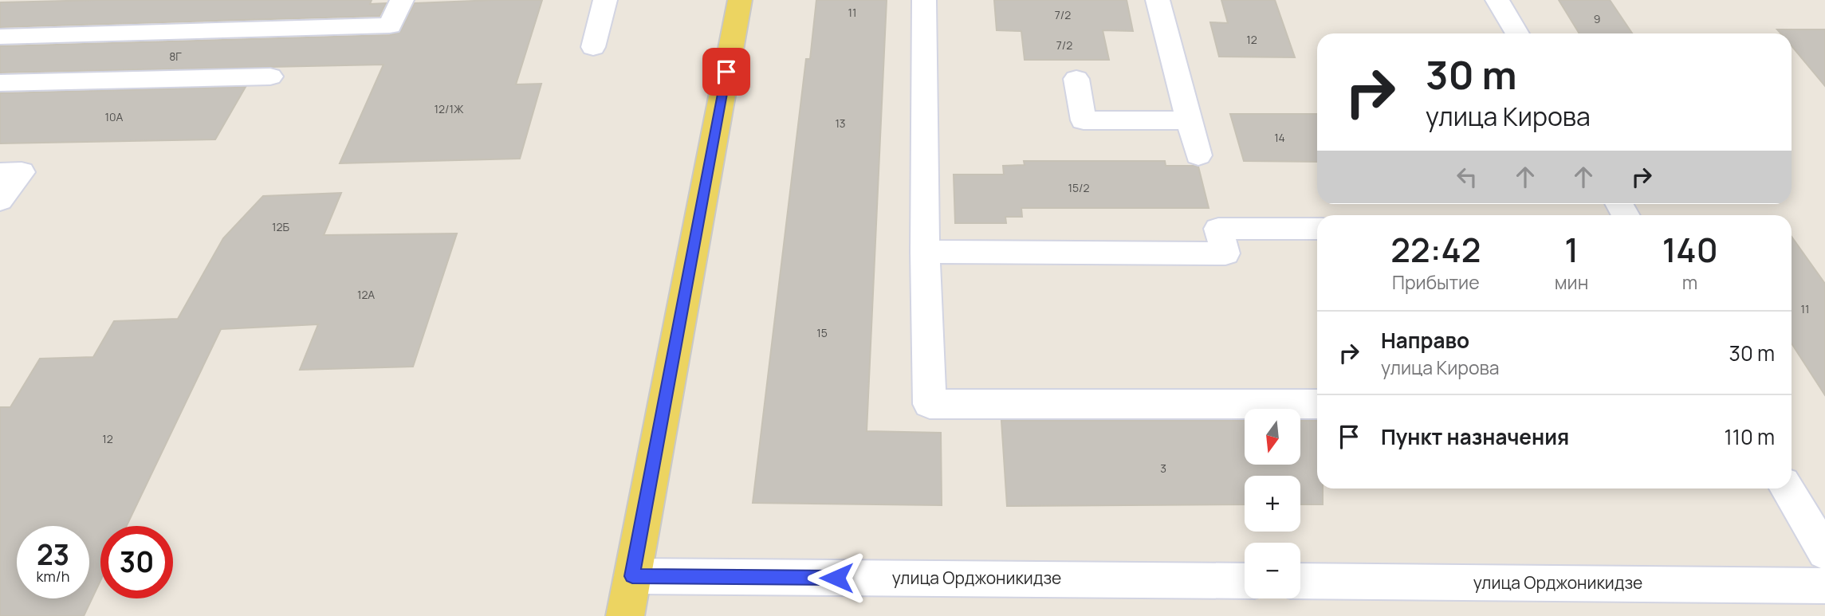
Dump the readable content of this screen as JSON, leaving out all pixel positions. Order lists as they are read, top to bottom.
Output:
{
  "streets": {
    "street": ["улица Орджоникидзе"]
  },
  "house_numbers": [
    "11",
    "7/2",
    "9",
    "12",
    "7/2",
    "8Г",
    "12/1Ж",
    "10А",
    "13",
    "14",
    "15/2",
    "12Б",
    "12А",
    "11",
    "15",
    "12",
    "3"
  ],
  "north": "bottom",
  "page": {
    "turn": ["30 m", "улица Кирова"],
    "eta": [
      "22:42",
      "Прибытие",
      "1",
      "мин",
      "140",
      "m"
    ],
    "list": [
      {
        "name": "Направо",
        "note": "улица Кирова",
        "value": "30 m"
      },
      {
        "name": "Пункт назначения",
        "value": "110 m"
      }
    ],
    "map_buttons": ["+", "−"],
    "speed": "23 km/h",
    "limit": "30"
  }
}
